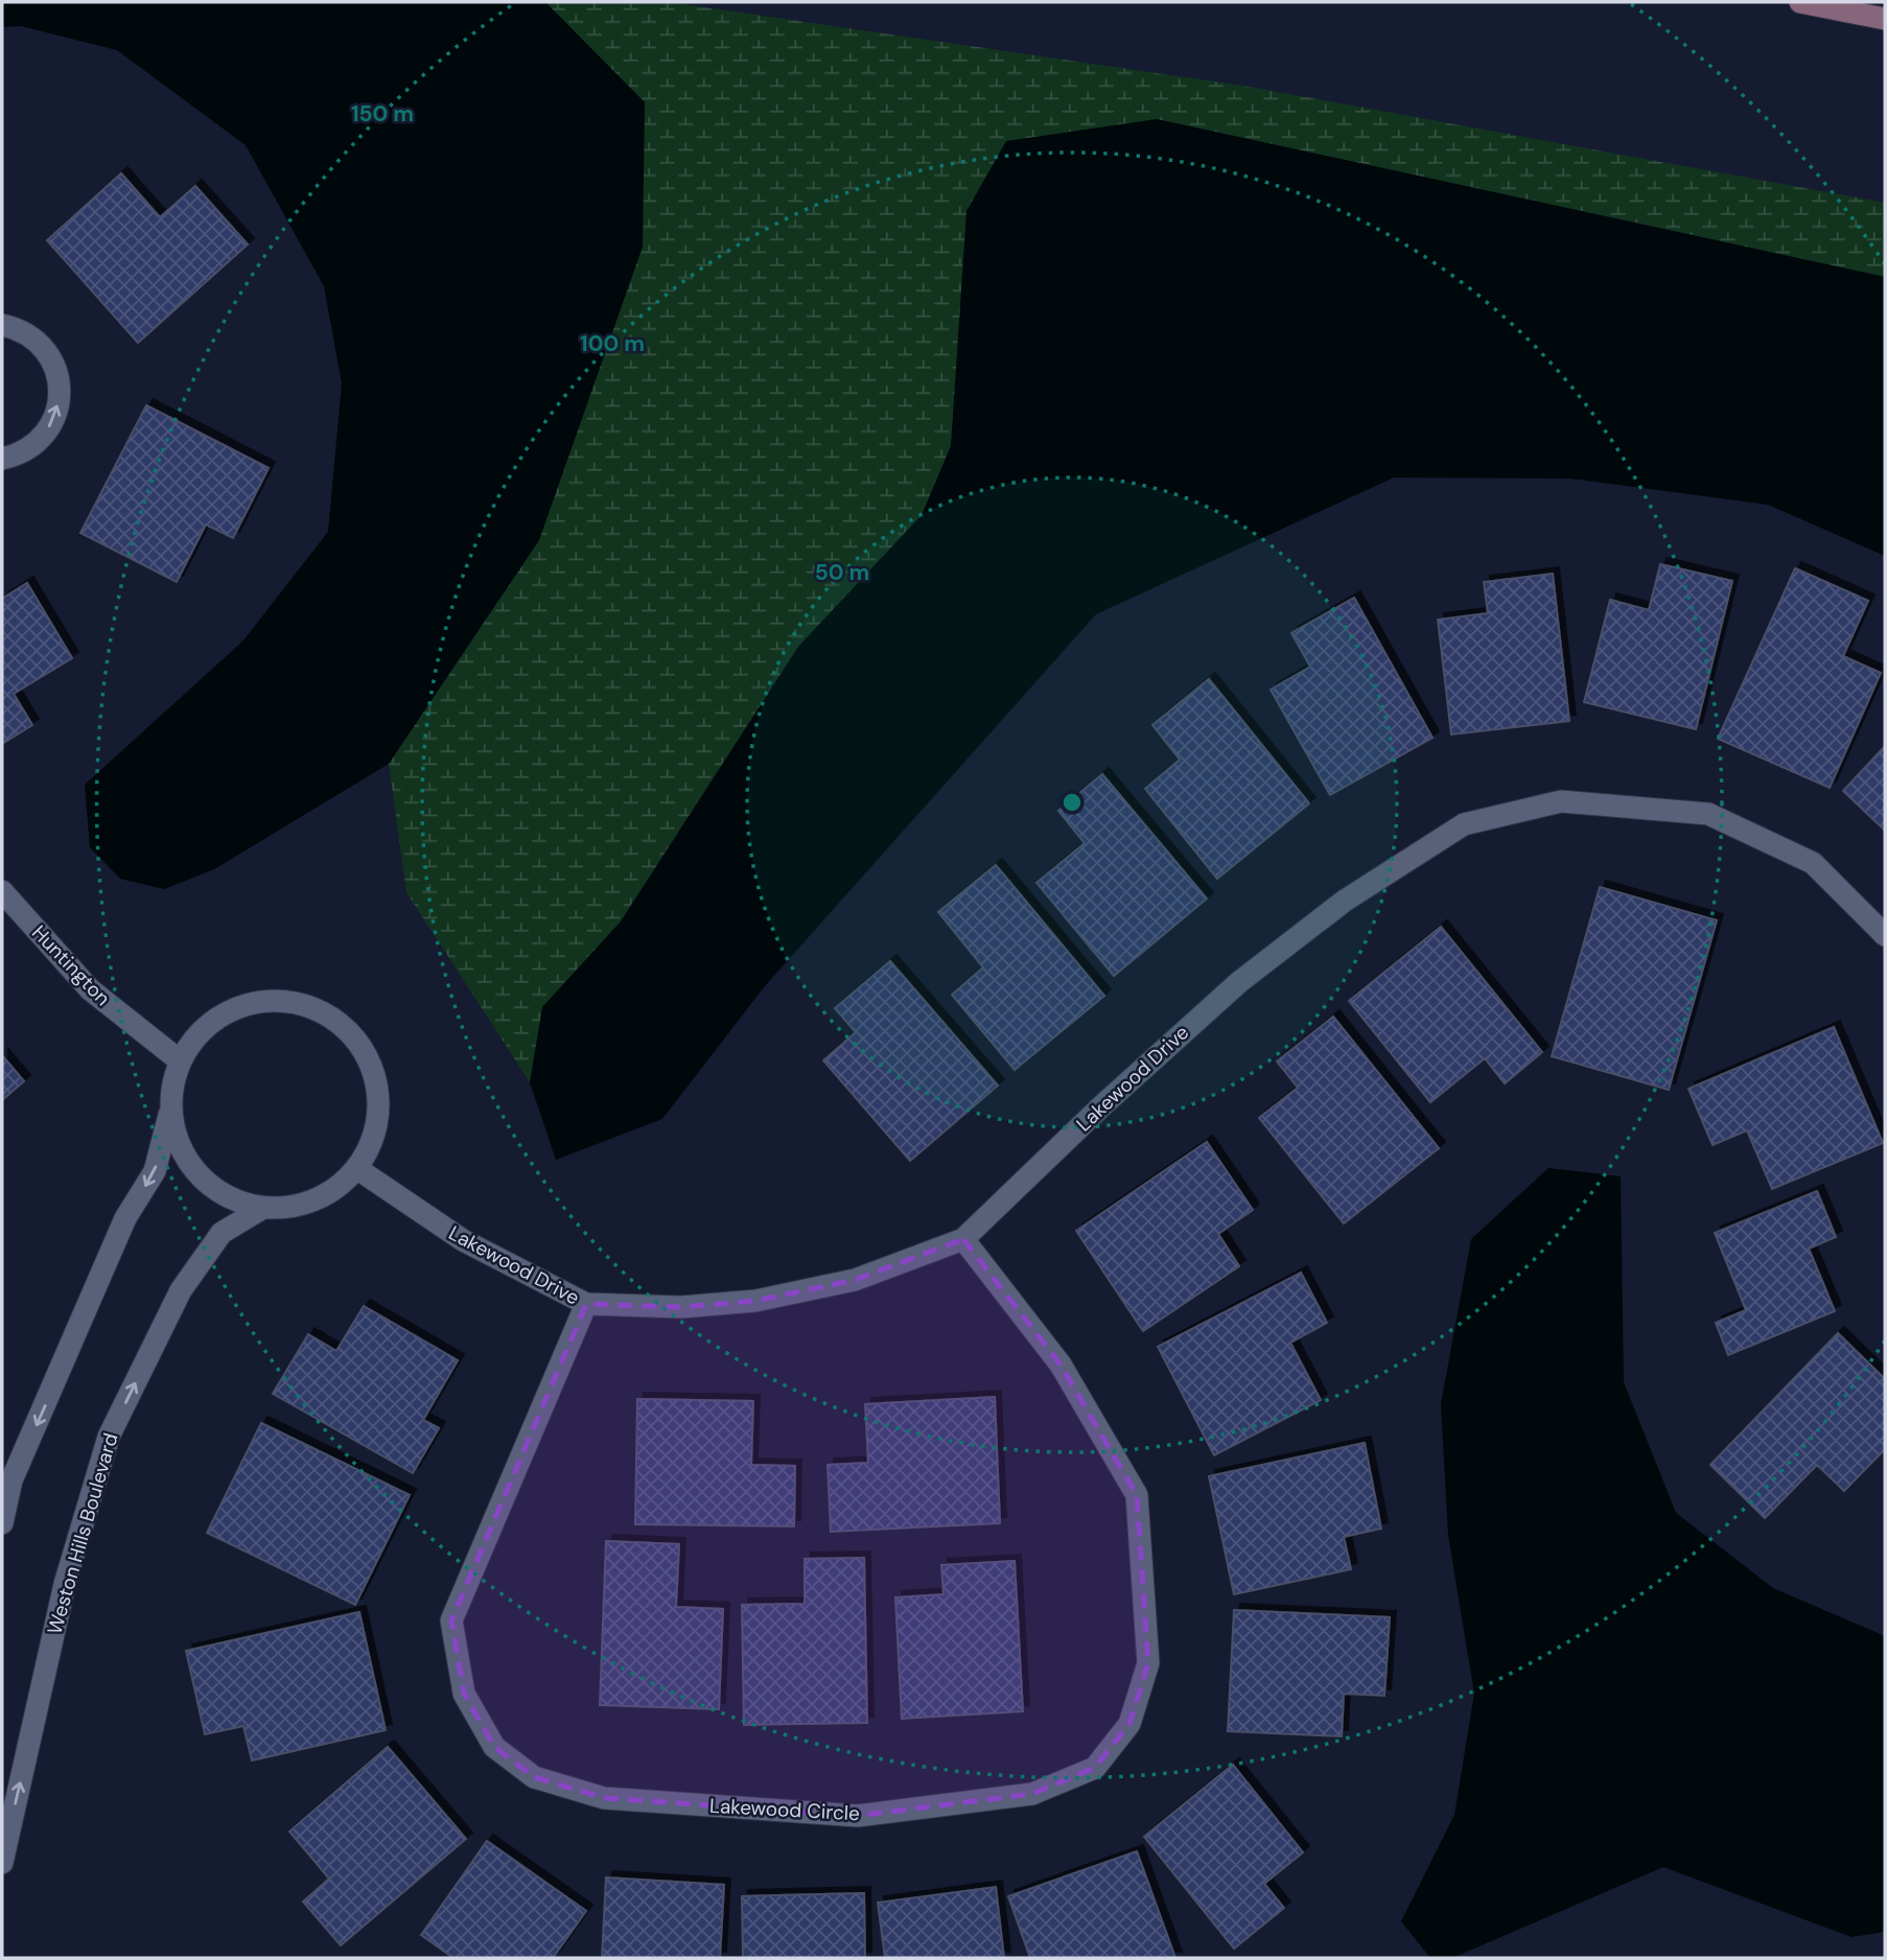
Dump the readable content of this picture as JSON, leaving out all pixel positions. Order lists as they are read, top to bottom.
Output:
{
  "streets": {
    "street": [
      "Huntington",
      "Lakewood Drive",
      "Weston Hills Boulevard",
      "Lakewood Circle"
    ]
  },
  "crossings": [
    ["Huntington", "Lakewood Drive"],
    ["Huntington", "Weston Hills Boulevard"],
    ["Lakewood Drive", "Weston Hills Boulevard"],
    ["Lakewood Drive", "Lakewood Circle"]
  ],
  "rings": ["150 m", "100 m", "50 m"]
}
